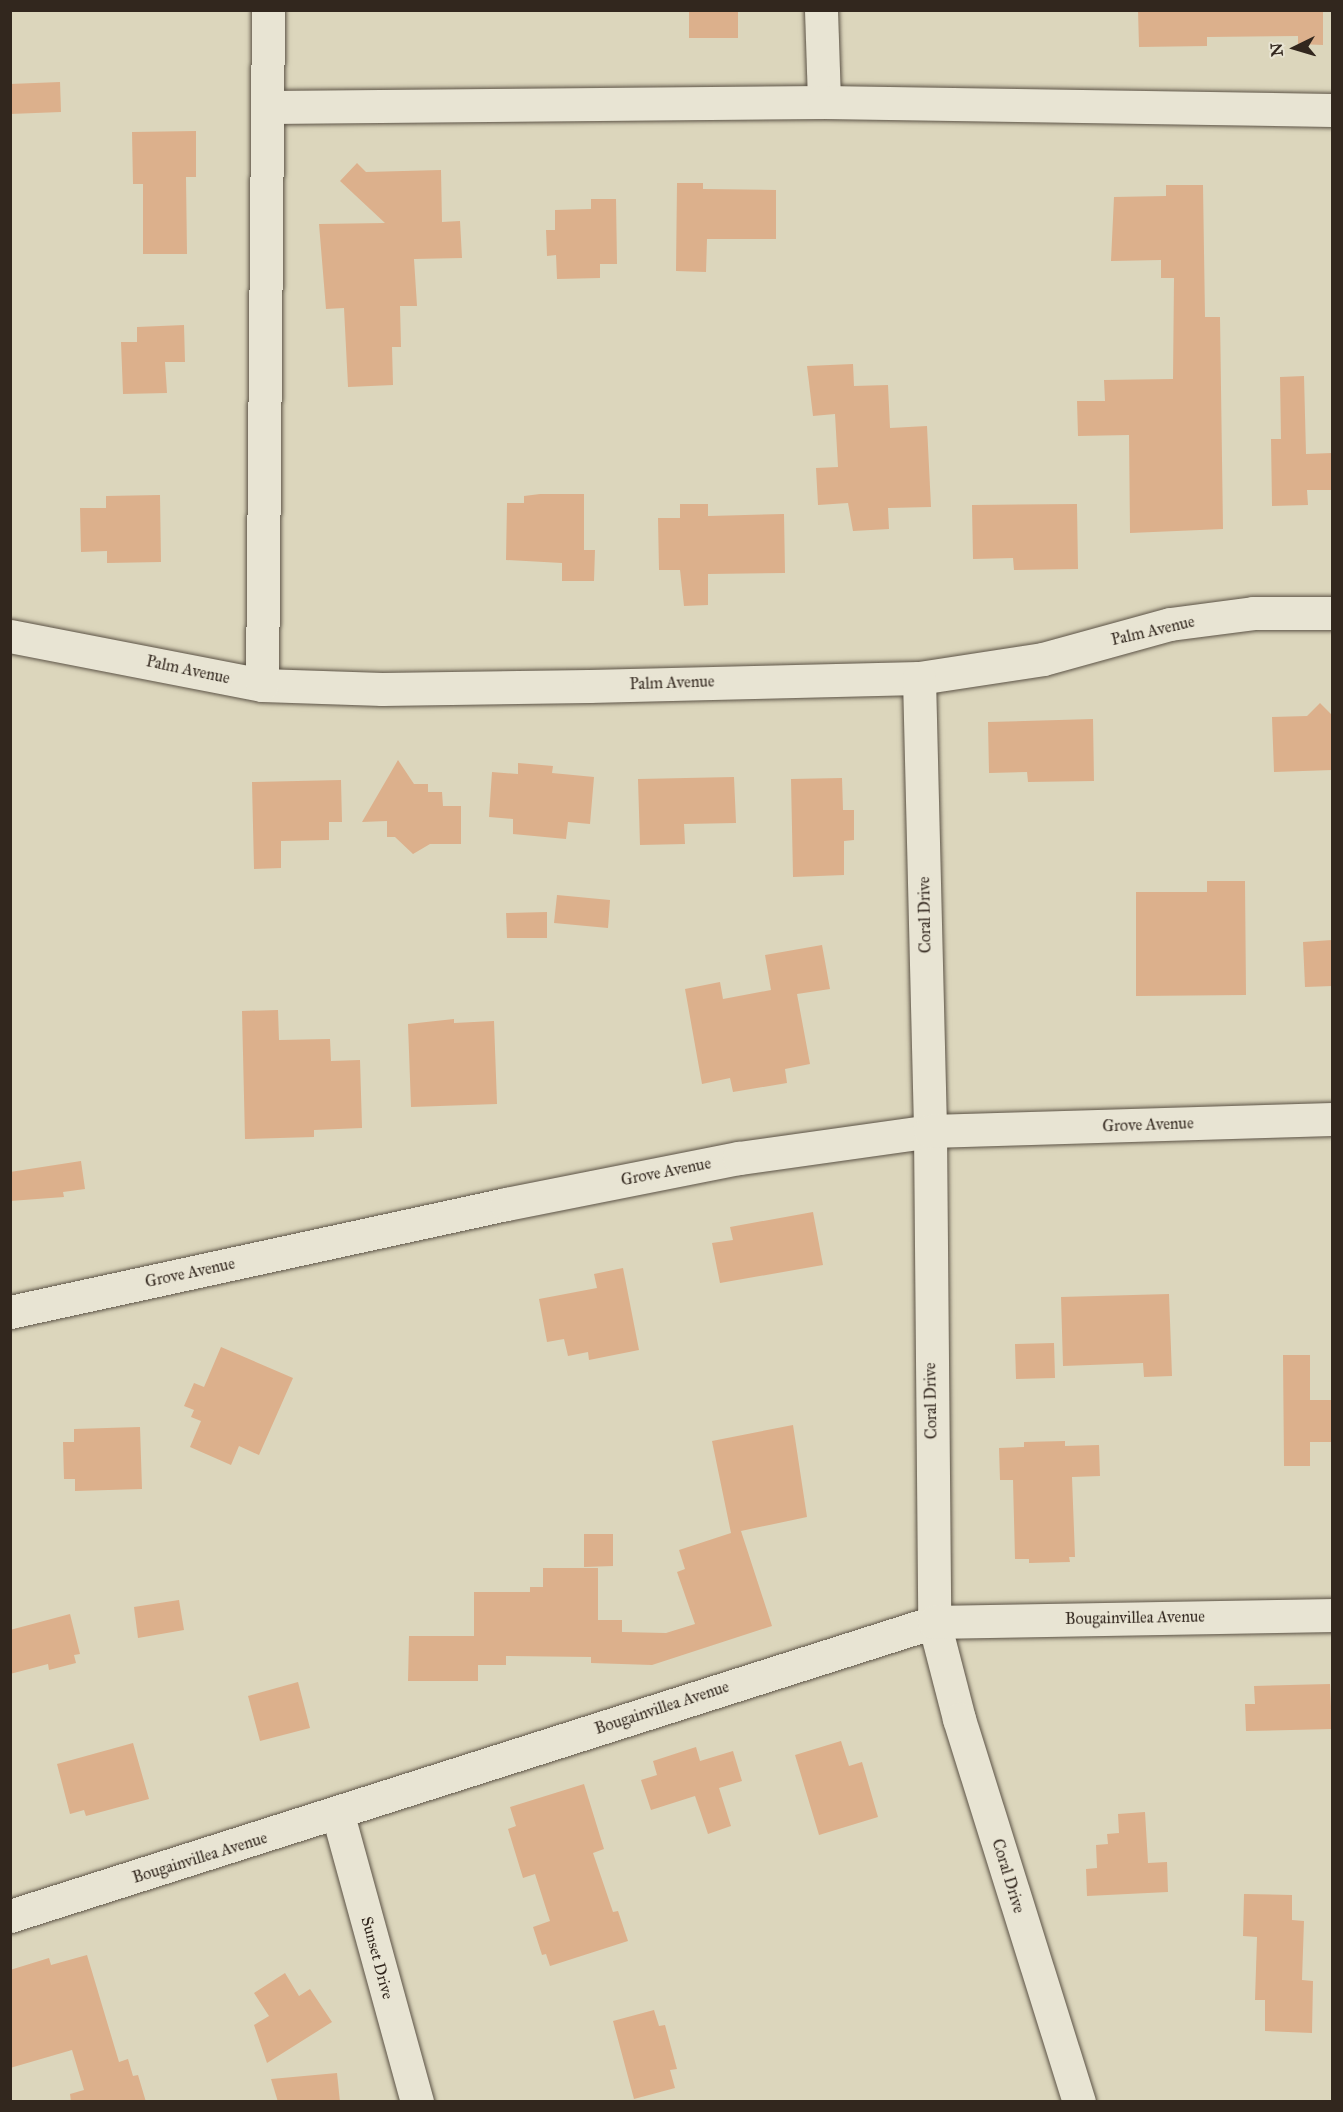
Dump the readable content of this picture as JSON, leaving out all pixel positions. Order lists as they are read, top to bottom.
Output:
{
  "streets": {
    "street": [
      "Palm Avenue",
      "Coral Drive",
      "Grove Avenue",
      "Bougainvillea Avenue",
      "Sunset Drive"
    ]
  },
  "crossings": [
    ["Palm Avenue", "Coral Drive"],
    ["Coral Drive", "Grove Avenue"],
    ["Coral Drive", "Bougainvillea Avenue"],
    ["Bougainvillea Avenue", "Sunset Drive"]
  ],
  "north": "left"
}
